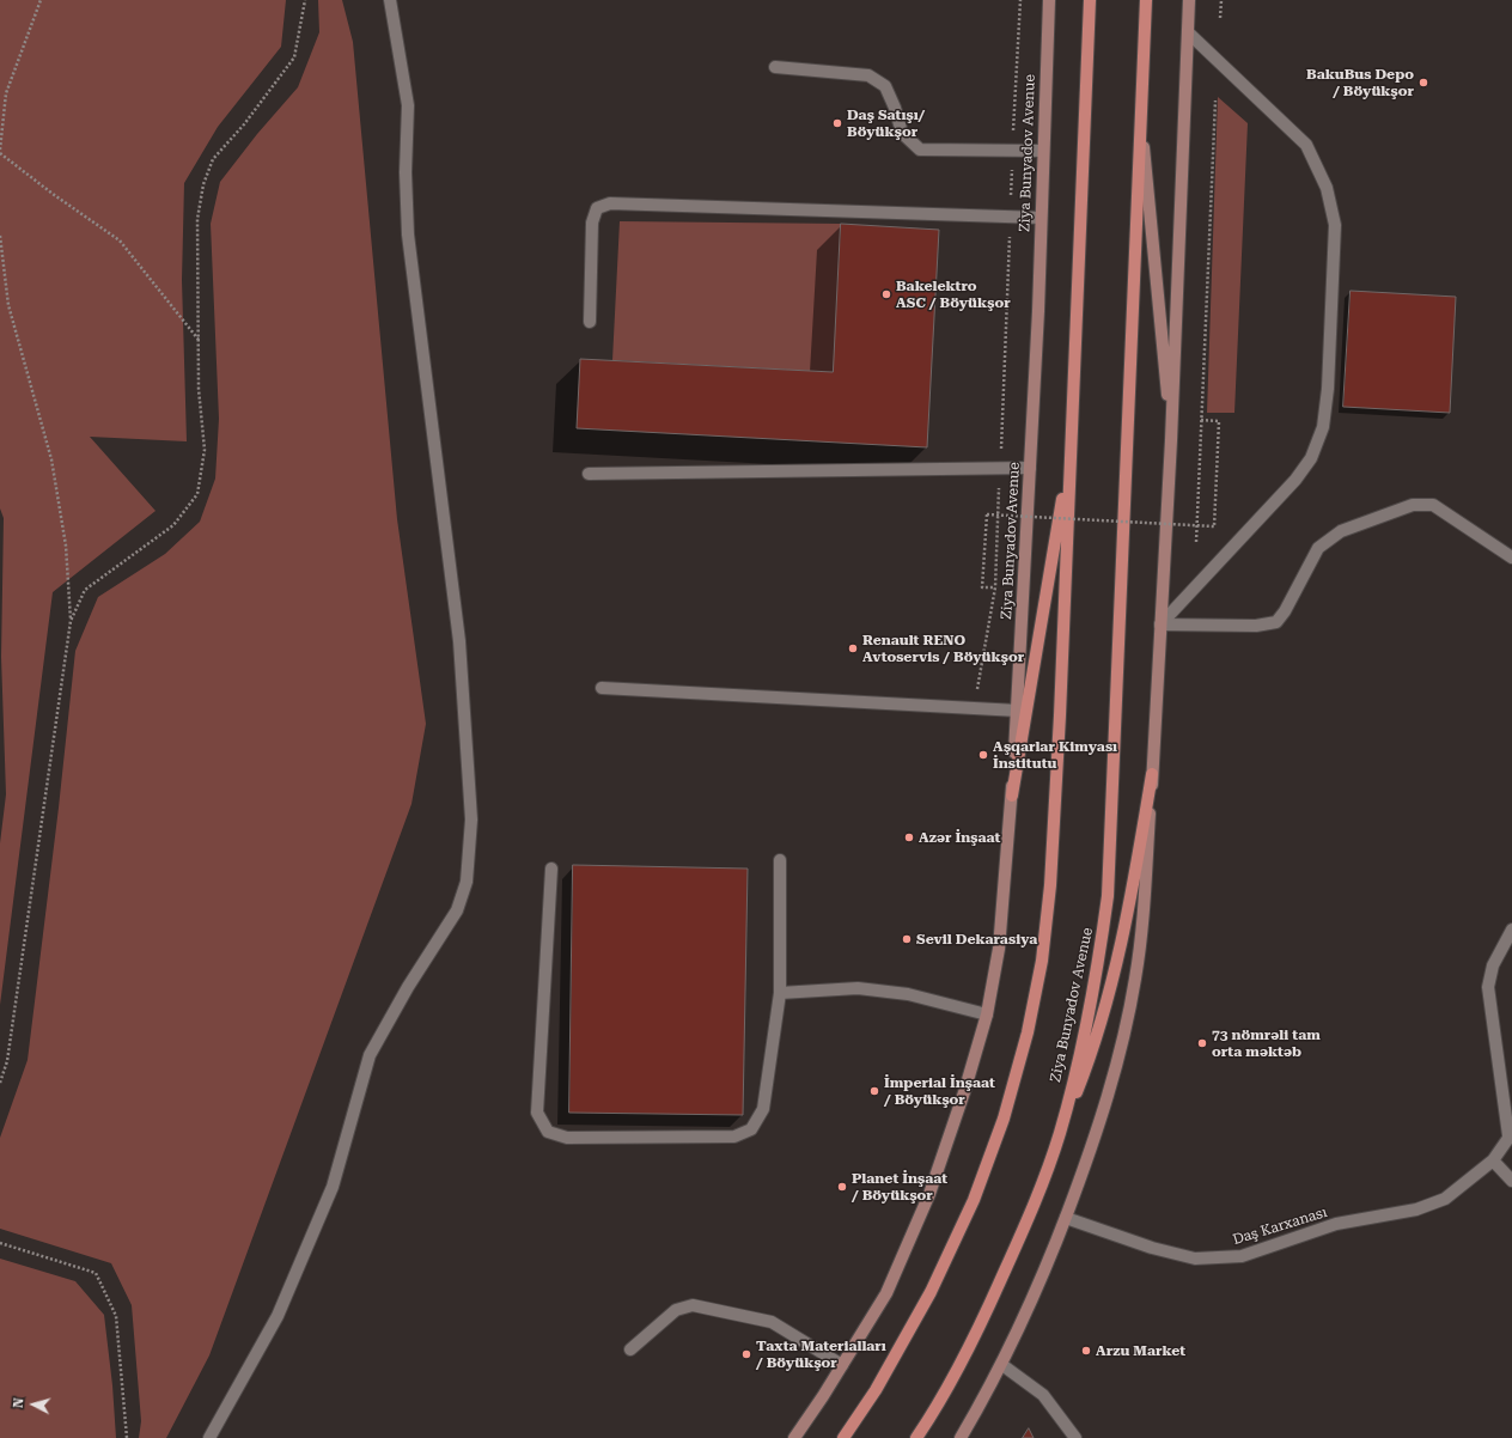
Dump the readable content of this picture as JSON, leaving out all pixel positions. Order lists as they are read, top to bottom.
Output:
{
  "streets": {
    "main road": ["Ziya Bunyadov Avenue"],
    "street": ["Daş Karxanası"]
  },
  "places": [
    "BakuBus Depo / Böyükşor",
    "Daş Satışı/ Böyükşor",
    "Bakelektro ASC / Böyükşor",
    "Renault RENO Avtoservis / Böyükşor",
    "Aşqarlar Kimyası İnstitutu",
    "Azər İnşaat",
    "Sevil Dekarasiya",
    "73 nömrəli tam orta məktəb",
    "İmperial İnşaat / Böyükşor",
    "Planet İnşaat / Böyükşor",
    "Arzu Market",
    "Taxta Materialları / Böyükşor"
  ],
  "north": "left"
}
